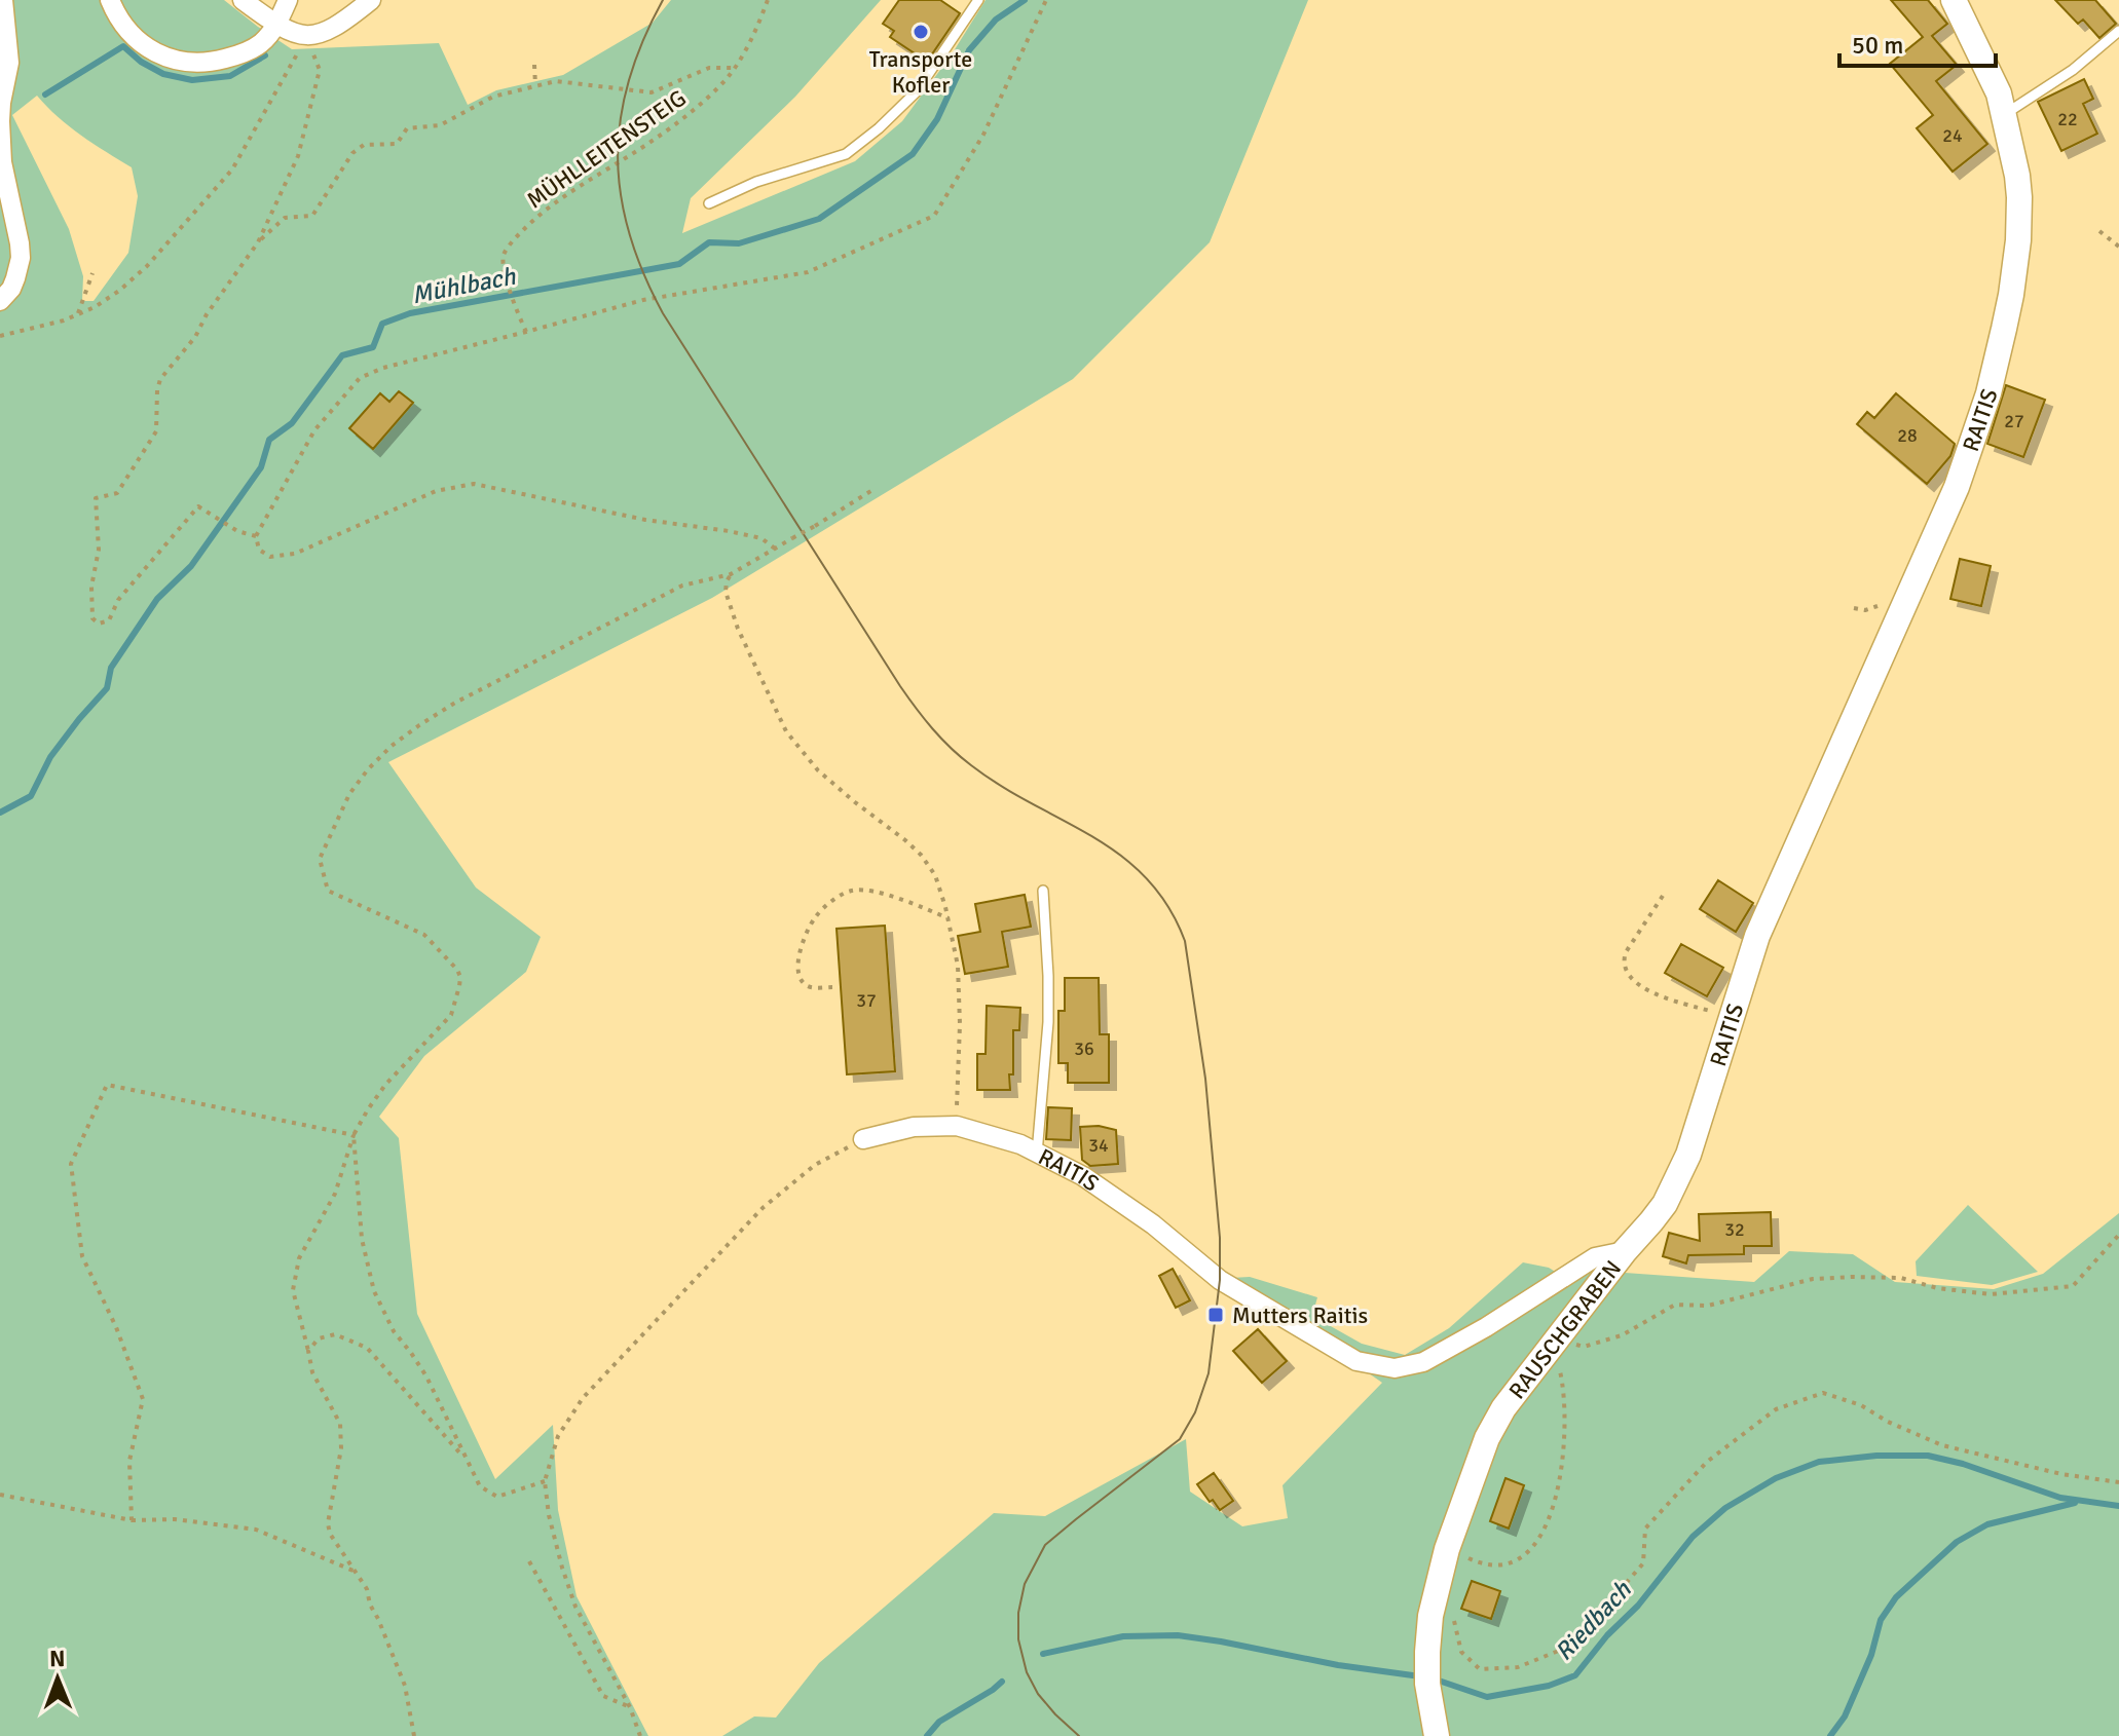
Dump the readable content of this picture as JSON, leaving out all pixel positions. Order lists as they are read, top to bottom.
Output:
{
  "streets": {
    "street": ["RAITIS", "RAUSCHGRABEN"],
    "path": ["MÜHLLEITENSTEIG"]
  },
  "crossings": [
    ["RAITIS", "RAUSCHGRABEN"]
  ],
  "water": ["Mühlbach", "Riedbach"],
  "places": {
    "other": ["Transporte Kofler"],
    "transit": ["Mutters Raitis"]
  },
  "house_numbers": [
    "22",
    "24",
    "27",
    "28",
    "37",
    "36",
    "34",
    "32"
  ],
  "scale_bar": "50 m",
  "north": "top"
}
